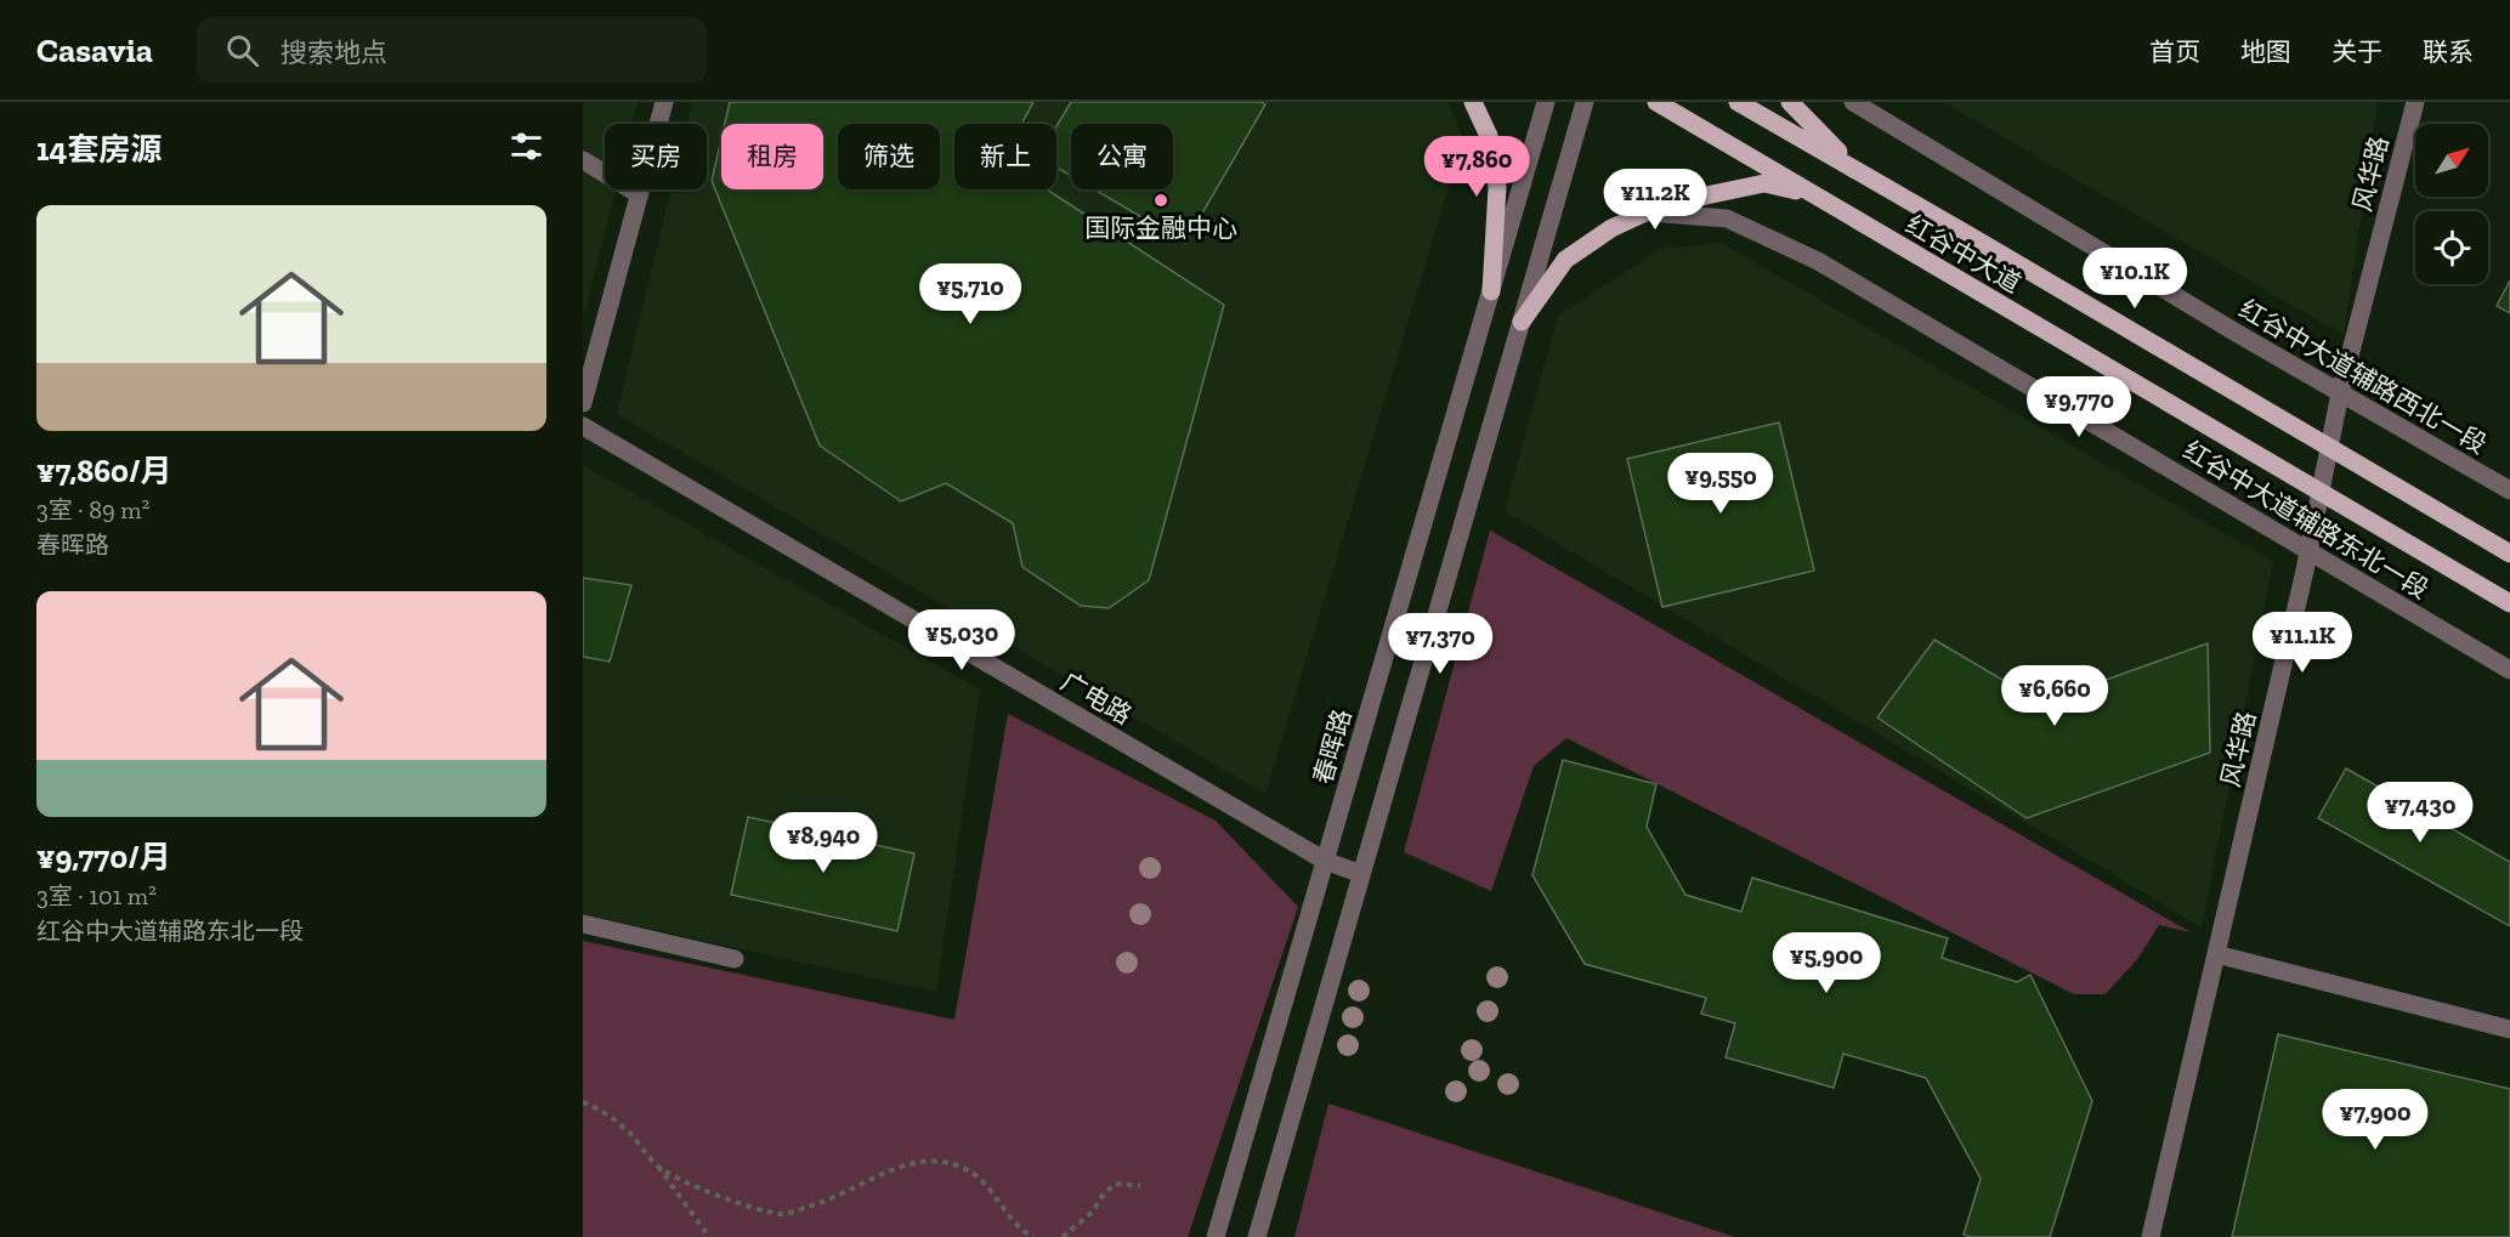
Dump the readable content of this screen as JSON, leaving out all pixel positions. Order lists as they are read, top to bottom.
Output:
{
  "streets": {
    "main road": ["红谷中大道"],
    "street": [
      "风华路",
      "红谷中大道辅路西北一段",
      "红谷中大道辅路东北一段",
      "广电路",
      "春晖路"
    ]
  },
  "crossings": [
    ["风华路", "红谷中大道"],
    ["风华路", "红谷中大道辅路西北一段"],
    ["风华路", "红谷中大道辅路东北一段"],
    ["广电路", "春晖路"]
  ],
  "places": ["国际金融中心"],
  "north": "top right",
  "page": {
    "header": "Casavia",
    "search": "搜索地点",
    "nav": [
      "首页",
      "地图",
      "关于",
      "联系"
    ],
    "heading": "14套房源",
    "chip": [
      "买房",
      "租房",
      "筛选",
      "新上",
      "公寓"
    ],
    "price": [
      "¥7,860",
      "¥11.2K",
      "¥10.1K",
      "¥5,710",
      "¥9,770",
      "¥9,550",
      "¥5,030",
      "¥11.1K",
      "¥7,370",
      "¥6,660",
      "¥7,430",
      "¥8,940",
      "¥5,900",
      "¥7,900"
    ],
    "list": [
      {
        "name": "¥7,860/月",
        "note": "3室 · 89 m² · 春晖路"
      },
      {
        "name": "¥9,770/月",
        "note": "3室 · 101 m² · 红谷中大道辅路东北一段"
      }
    ]
  }
}
